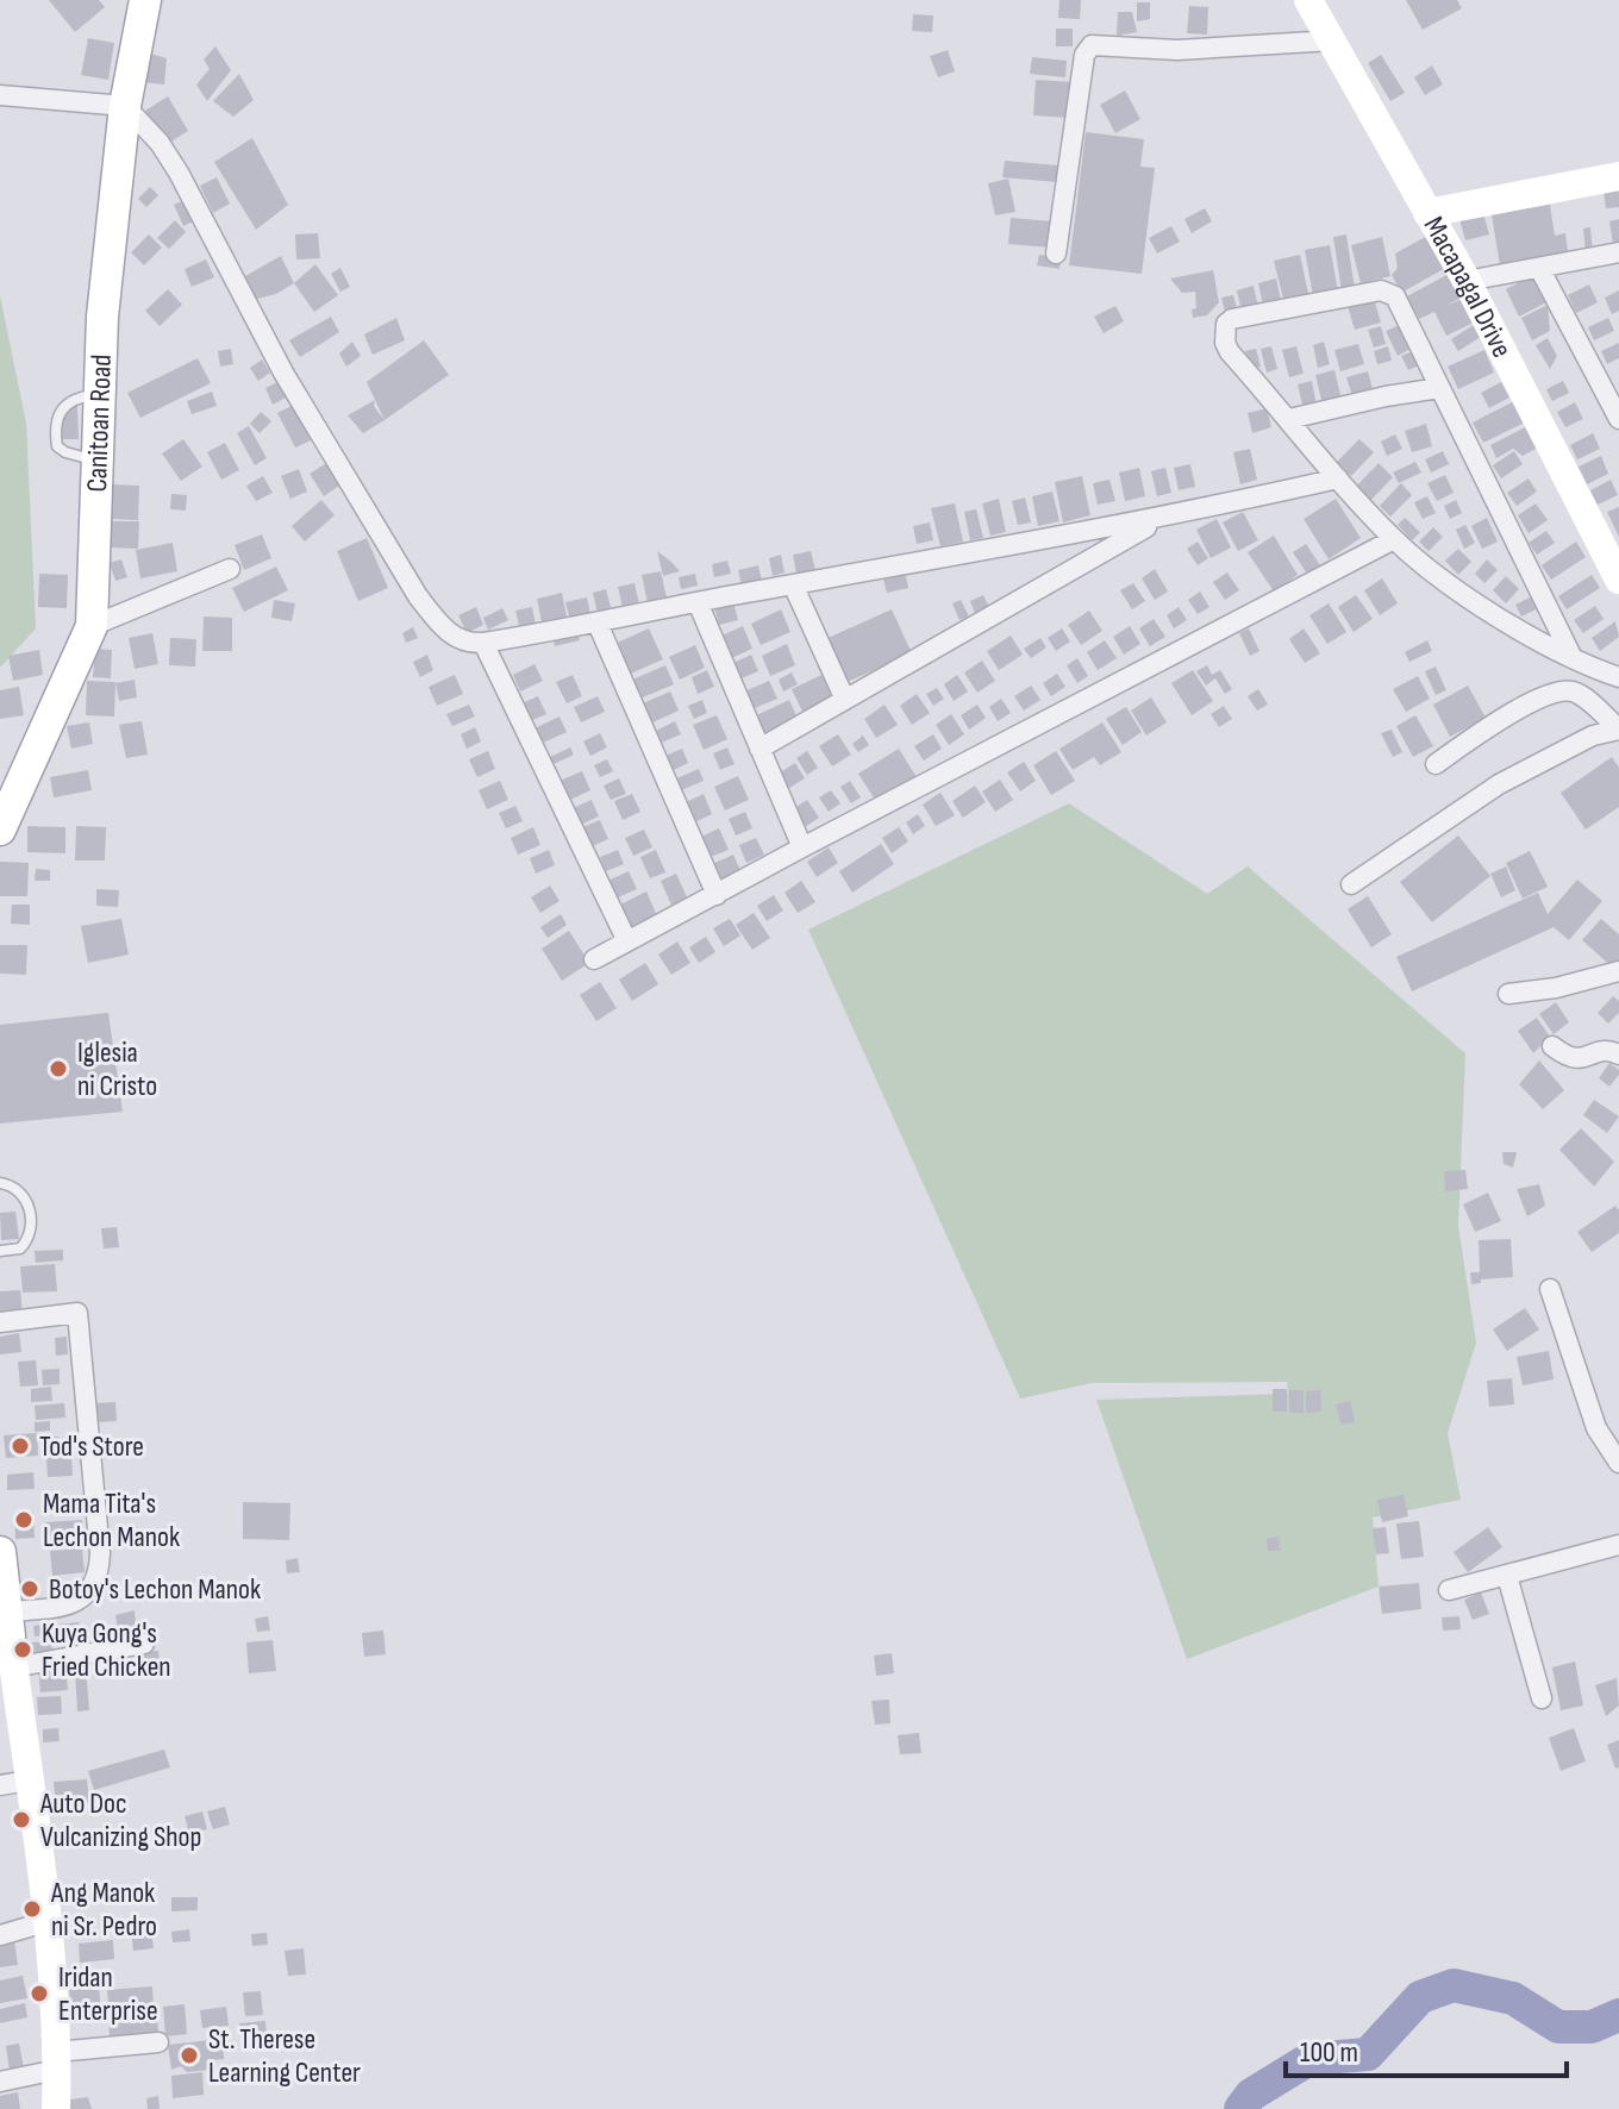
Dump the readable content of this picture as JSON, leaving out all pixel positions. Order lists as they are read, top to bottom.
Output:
{
  "streets": {
    "main road": ["Macapagal Drive", "Canitoan Road"]
  },
  "places": [
    "Iglesia ni Cristo",
    "Tod's Store",
    "Mama Tita's Lechon Manok",
    "Botoy's Lechon Manok",
    "Kuya Gong's Fried Chicken",
    "Auto Doc Vulcanizing Shop",
    "Ang Manok ni Sr. Pedro",
    "Iridan Enterprise",
    "St. Therese Learning Center"
  ],
  "scale_bar": "100 m"
}
